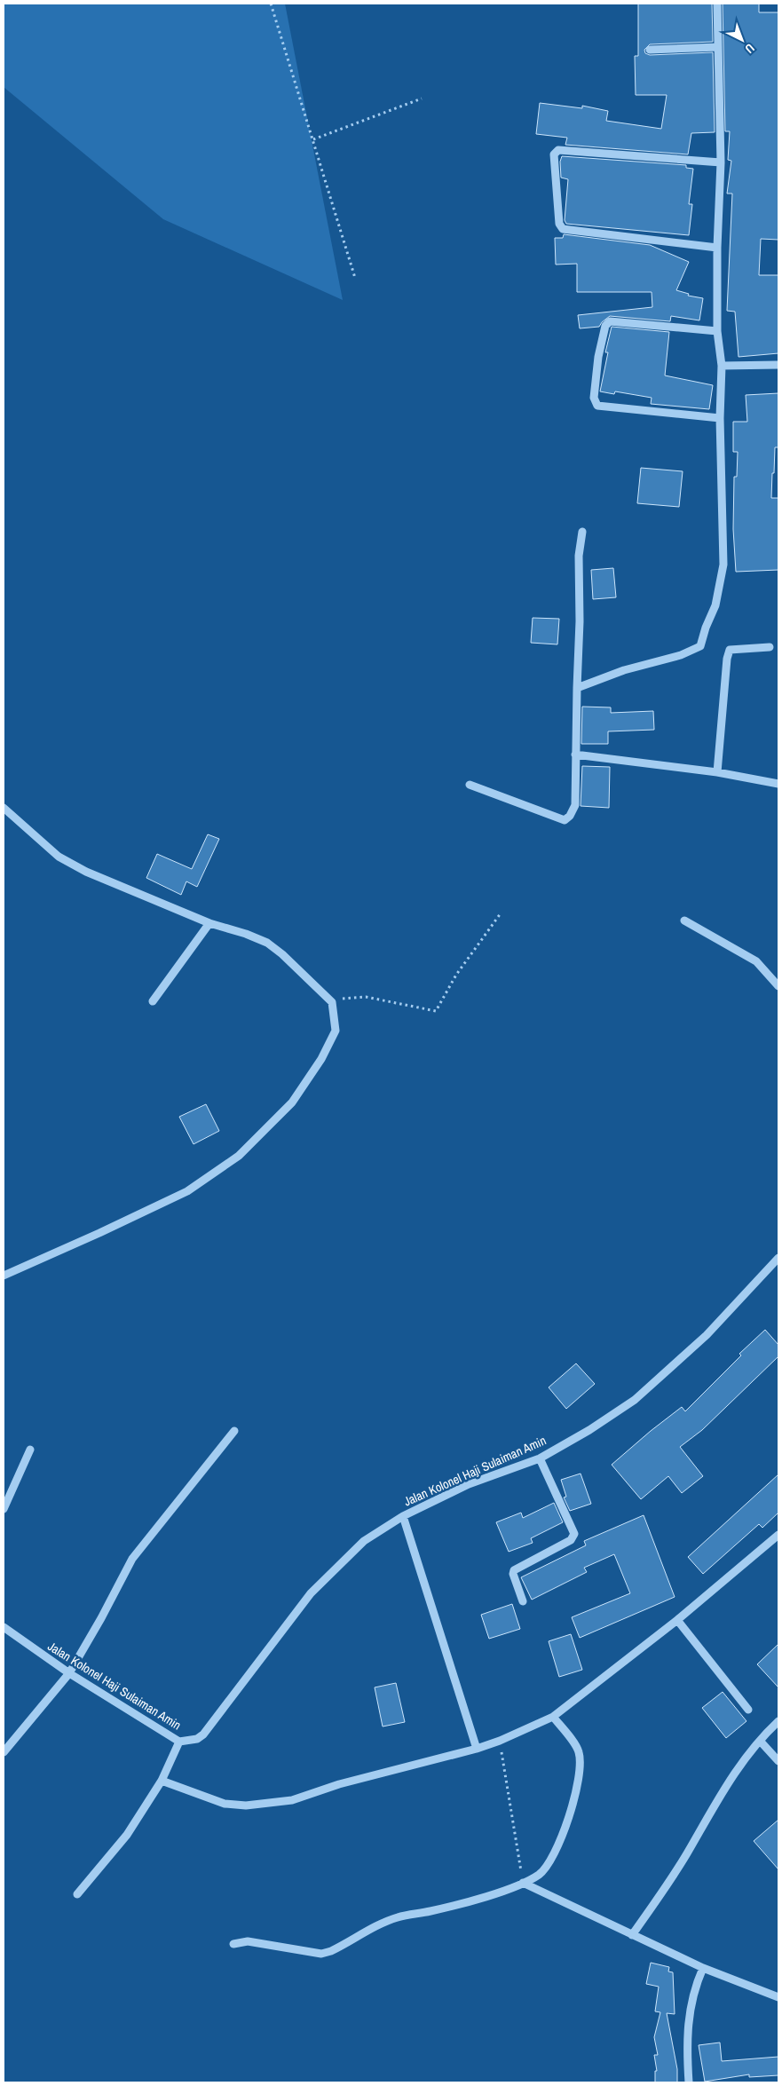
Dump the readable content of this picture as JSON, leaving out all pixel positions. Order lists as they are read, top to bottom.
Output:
{
  "streets": {
    "street": ["Jalan Kolonel Haji Sulaiman Amin"]
  },
  "north": "bottom right"
}
